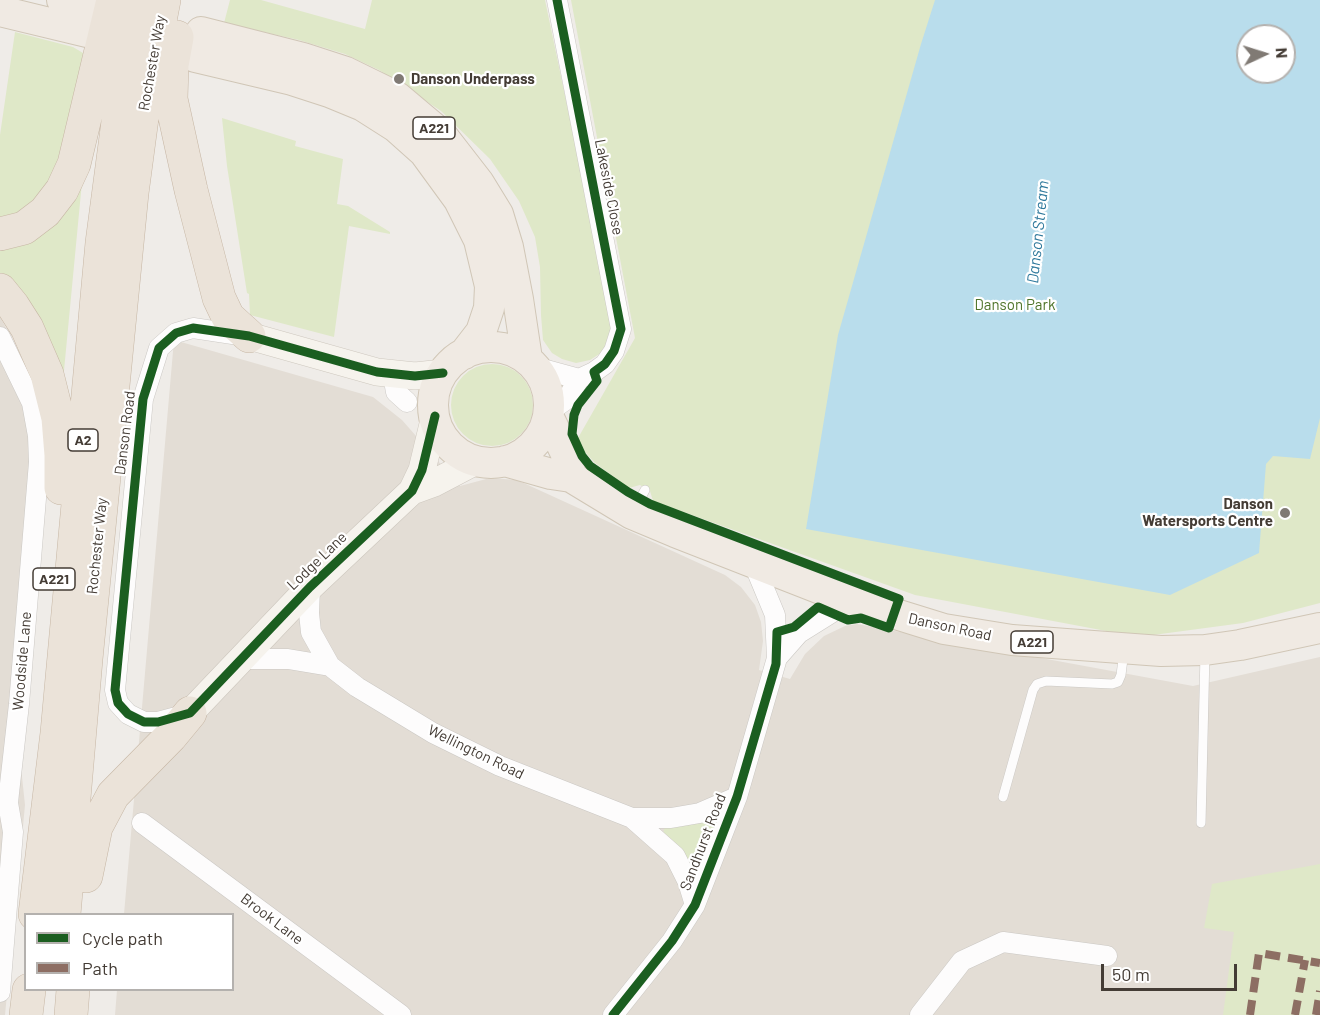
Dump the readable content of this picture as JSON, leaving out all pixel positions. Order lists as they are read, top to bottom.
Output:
{
  "streets": {
    "highway": ["Rochester Way", "A221", "A2"],
    "main road": ["Danson Road"],
    "street": [
      "Lakeside Close",
      "Lodge Lane",
      "Woodside Lane",
      "Wellington Road",
      "Sandhurst Road",
      "Brook Lane"
    ]
  },
  "crossings": [
    ["Rochester Way", "A221"],
    ["Rochester Way", "A2"],
    ["A221", "Lakeside Close"],
    ["A221", "Danson Road"],
    ["A221", "A2"],
    ["A221", "Lodge Lane"],
    ["Lakeside Close", "Danson Road"],
    ["Lakeside Close", "Lodge Lane"],
    ["Danson Road", "Lodge Lane"],
    ["Danson Road", "Sandhurst Road"],
    ["Lodge Lane", "Wellington Road"],
    ["Wellington Road", "Sandhurst Road"]
  ],
  "water": ["Danson Stream"],
  "parks": ["Danson Park"],
  "places": ["Danson Underpass", "Danson Watersports Centre"],
  "legend": ["Cycle path", "Path"],
  "scale_bar": "50 m",
  "north": "right"
}
